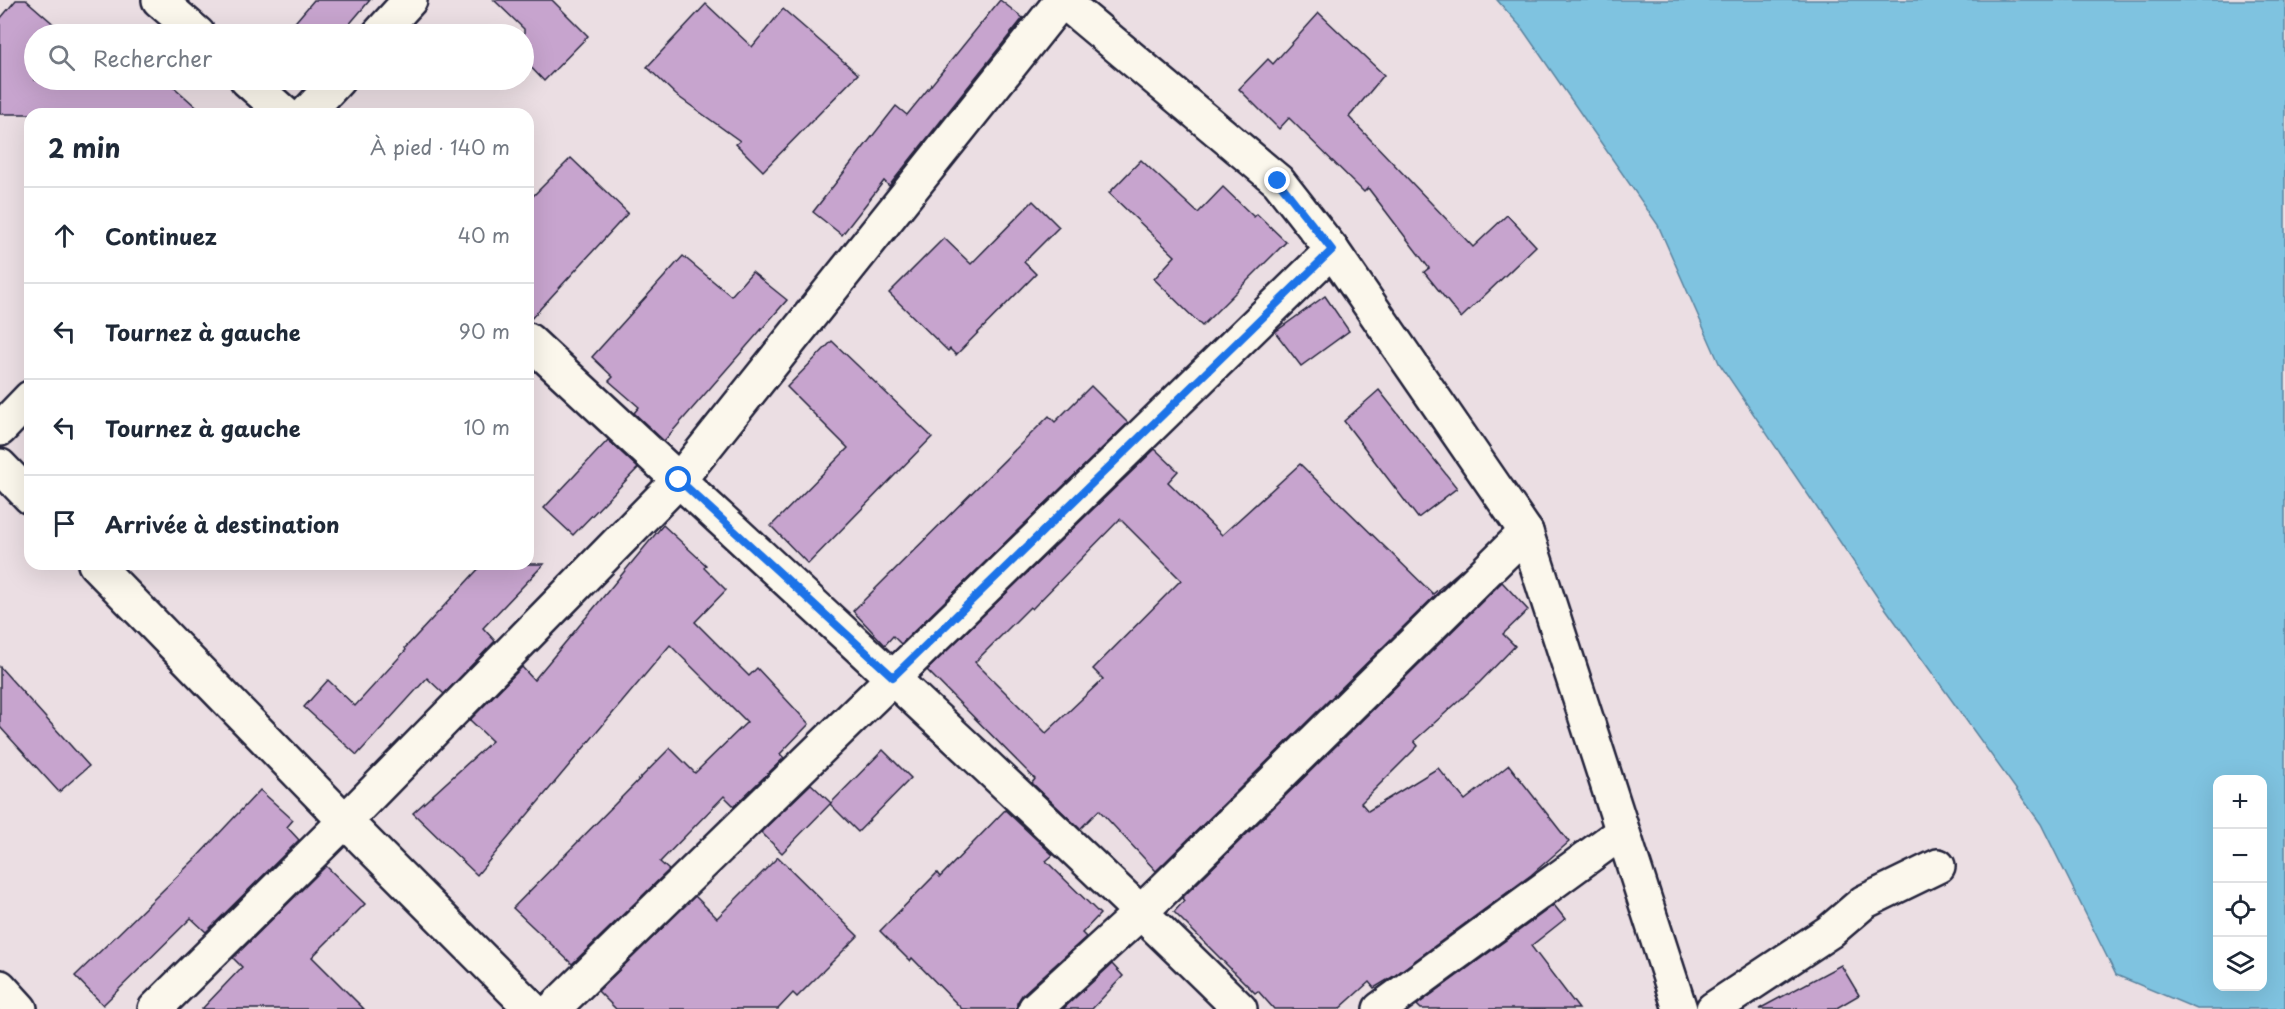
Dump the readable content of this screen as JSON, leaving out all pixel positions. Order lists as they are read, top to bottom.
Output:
{
  "page": {
    "search": "Rechercher",
    "heading": ["2 min", "À pied · 140 m"],
    "list": [
      ["Continuez", "40 m"],
      ["Tournez à gauche", "90 m"],
      ["Tournez à gauche", "10 m"],
      "Arrivée à destination"
    ],
    "map_buttons": ["+", "−"]
  }
}
